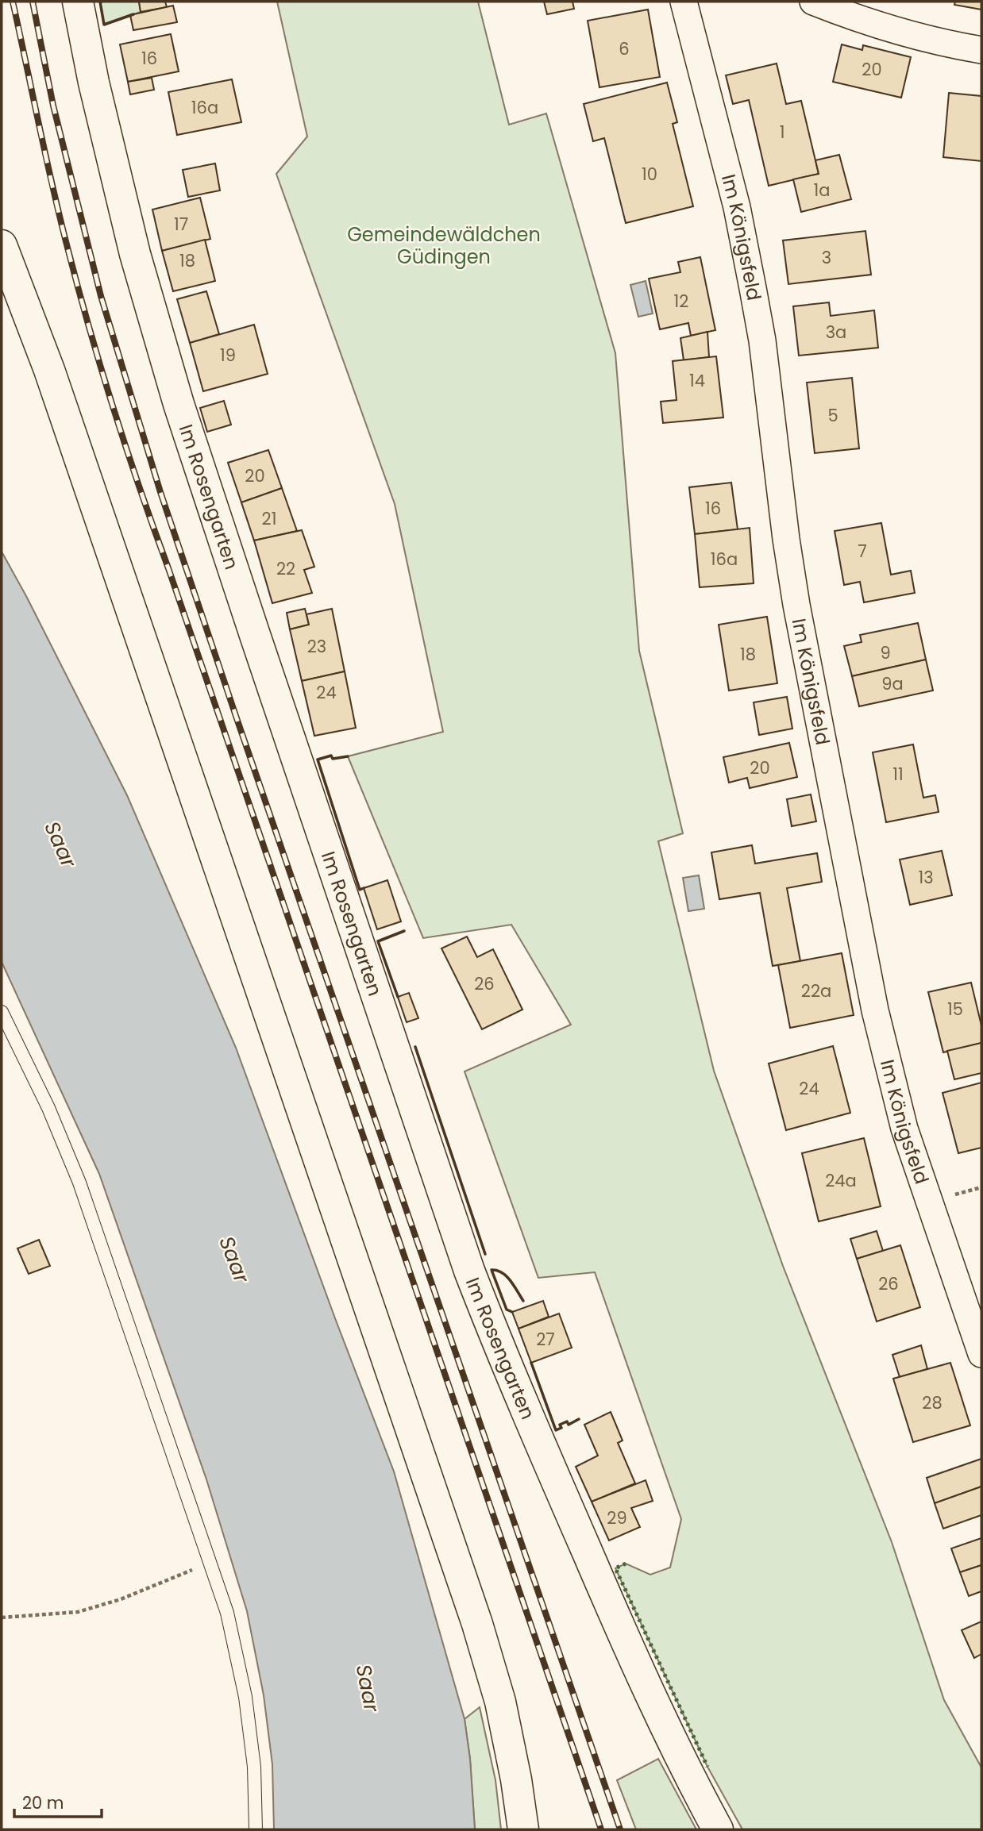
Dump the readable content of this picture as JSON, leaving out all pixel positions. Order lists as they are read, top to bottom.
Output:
{
  "streets": {
    "street": ["Im Königsfeld", "Im Rosengarten"]
  },
  "water": ["Saar"],
  "parks": ["Gemeindewäldchen Güdingen"],
  "house_numbers": [
    "6",
    "16",
    "20",
    "16a",
    "1",
    "10",
    "1a",
    "17",
    "3",
    "18",
    "12",
    "3a",
    "19",
    "14",
    "5",
    "20",
    "16",
    "21",
    "7",
    "16a",
    "22",
    "23",
    "9",
    "18",
    "9a",
    "24",
    "20",
    "11",
    "13",
    "26",
    "22a",
    "15",
    "24",
    "24a",
    "26",
    "27",
    "28",
    "29"
  ],
  "scale_bar": "20 m"
}
